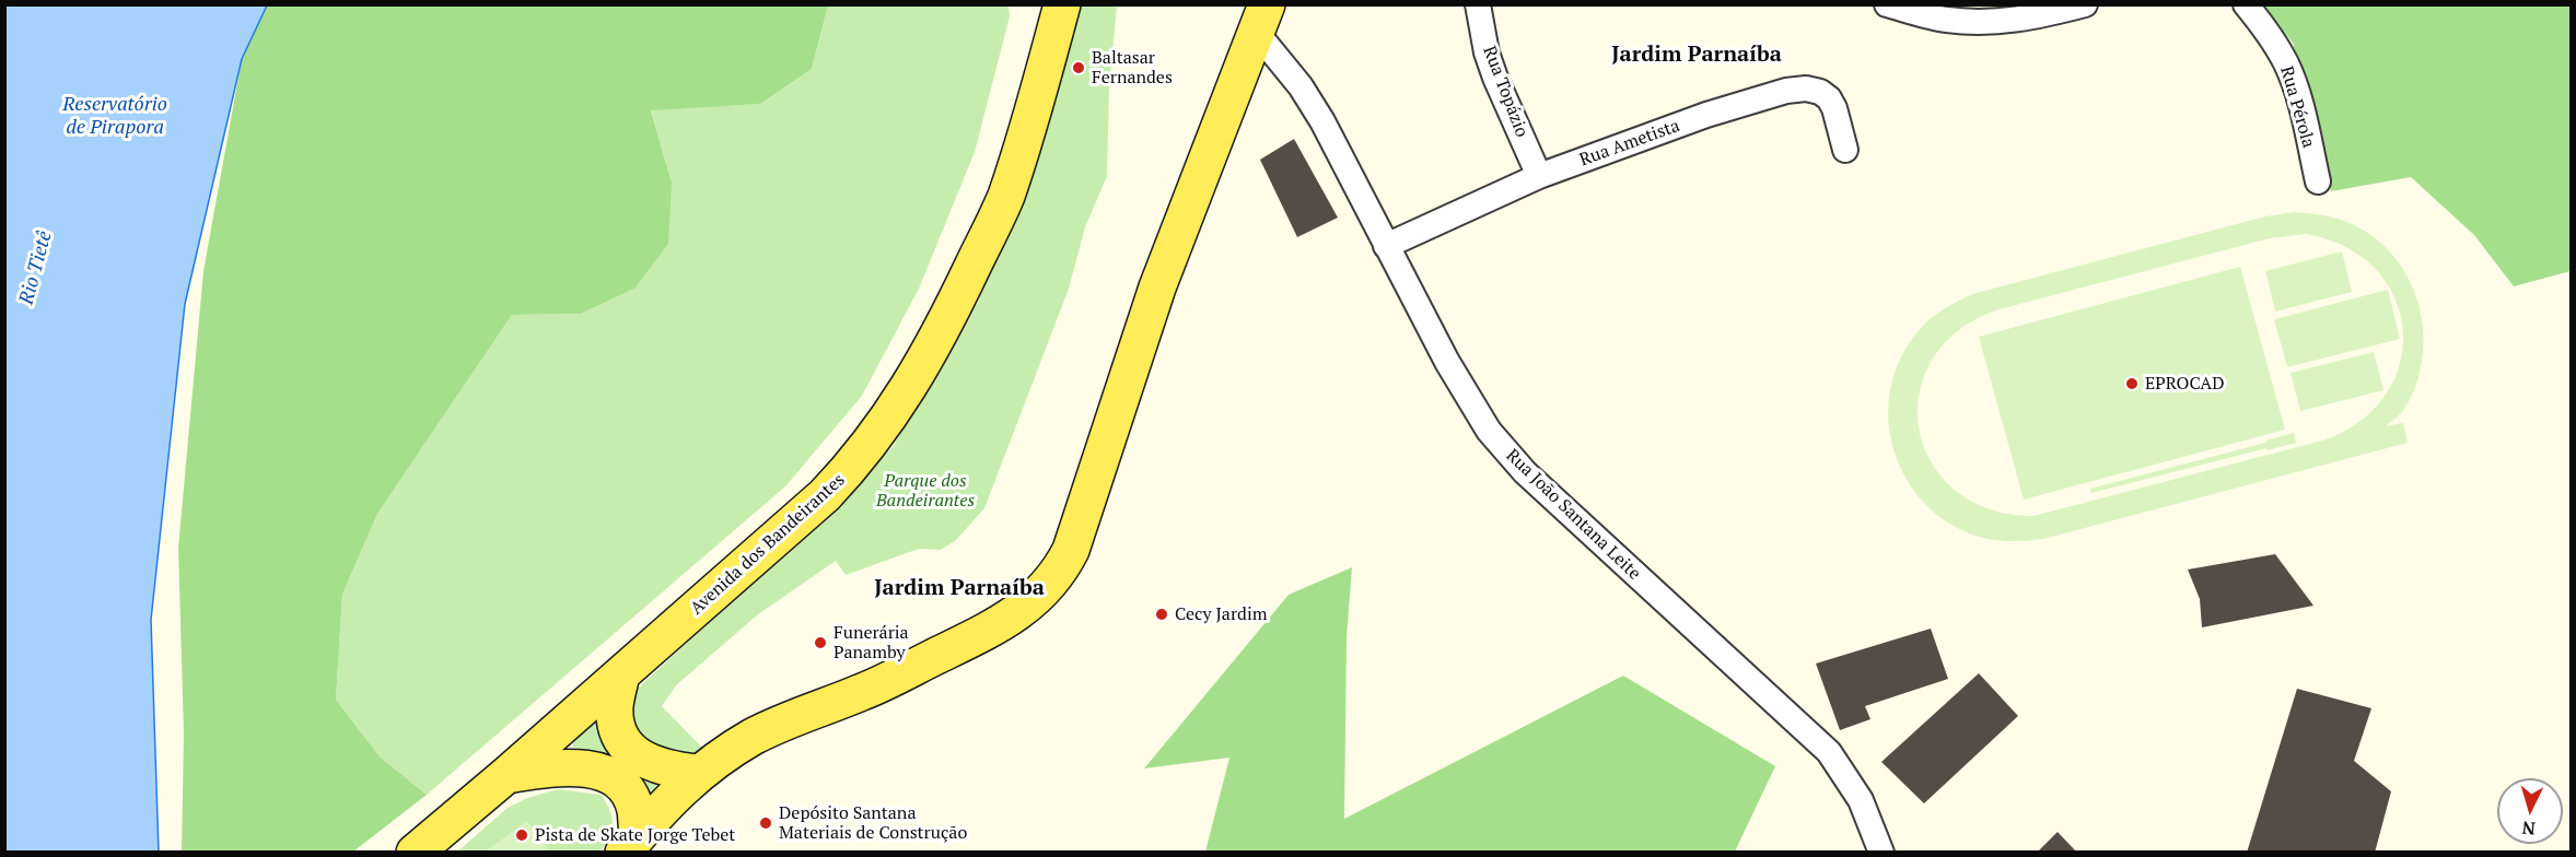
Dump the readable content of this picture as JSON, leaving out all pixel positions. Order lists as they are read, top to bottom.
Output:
{
  "streets": {
    "main road": ["Avenida dos Bandeirantes"],
    "street": [
      "Rua Topázio",
      "Rua Pérola",
      "Rua Ametista",
      "Rua João Santana Leite"
    ]
  },
  "crossings": [
    ["Rua Topázio", "Rua Ametista"],
    ["Rua Ametista", "Rua João Santana Leite"]
  ],
  "districts": ["Jardim Parnaíba", "Jardim Parnaíba"],
  "water": ["Reservatório de Pirapora", "Rio Tietê"],
  "parks": ["Parque dos Bandeirantes"],
  "places": [
    "Baltasar Fernandes",
    "EPROCAD",
    "Cecy Jardim",
    "Funerária Panamby",
    "Depósito Santana Materiais de Construção",
    "Pista de Skate Jorge Tebet"
  ],
  "north": "bottom"
}
